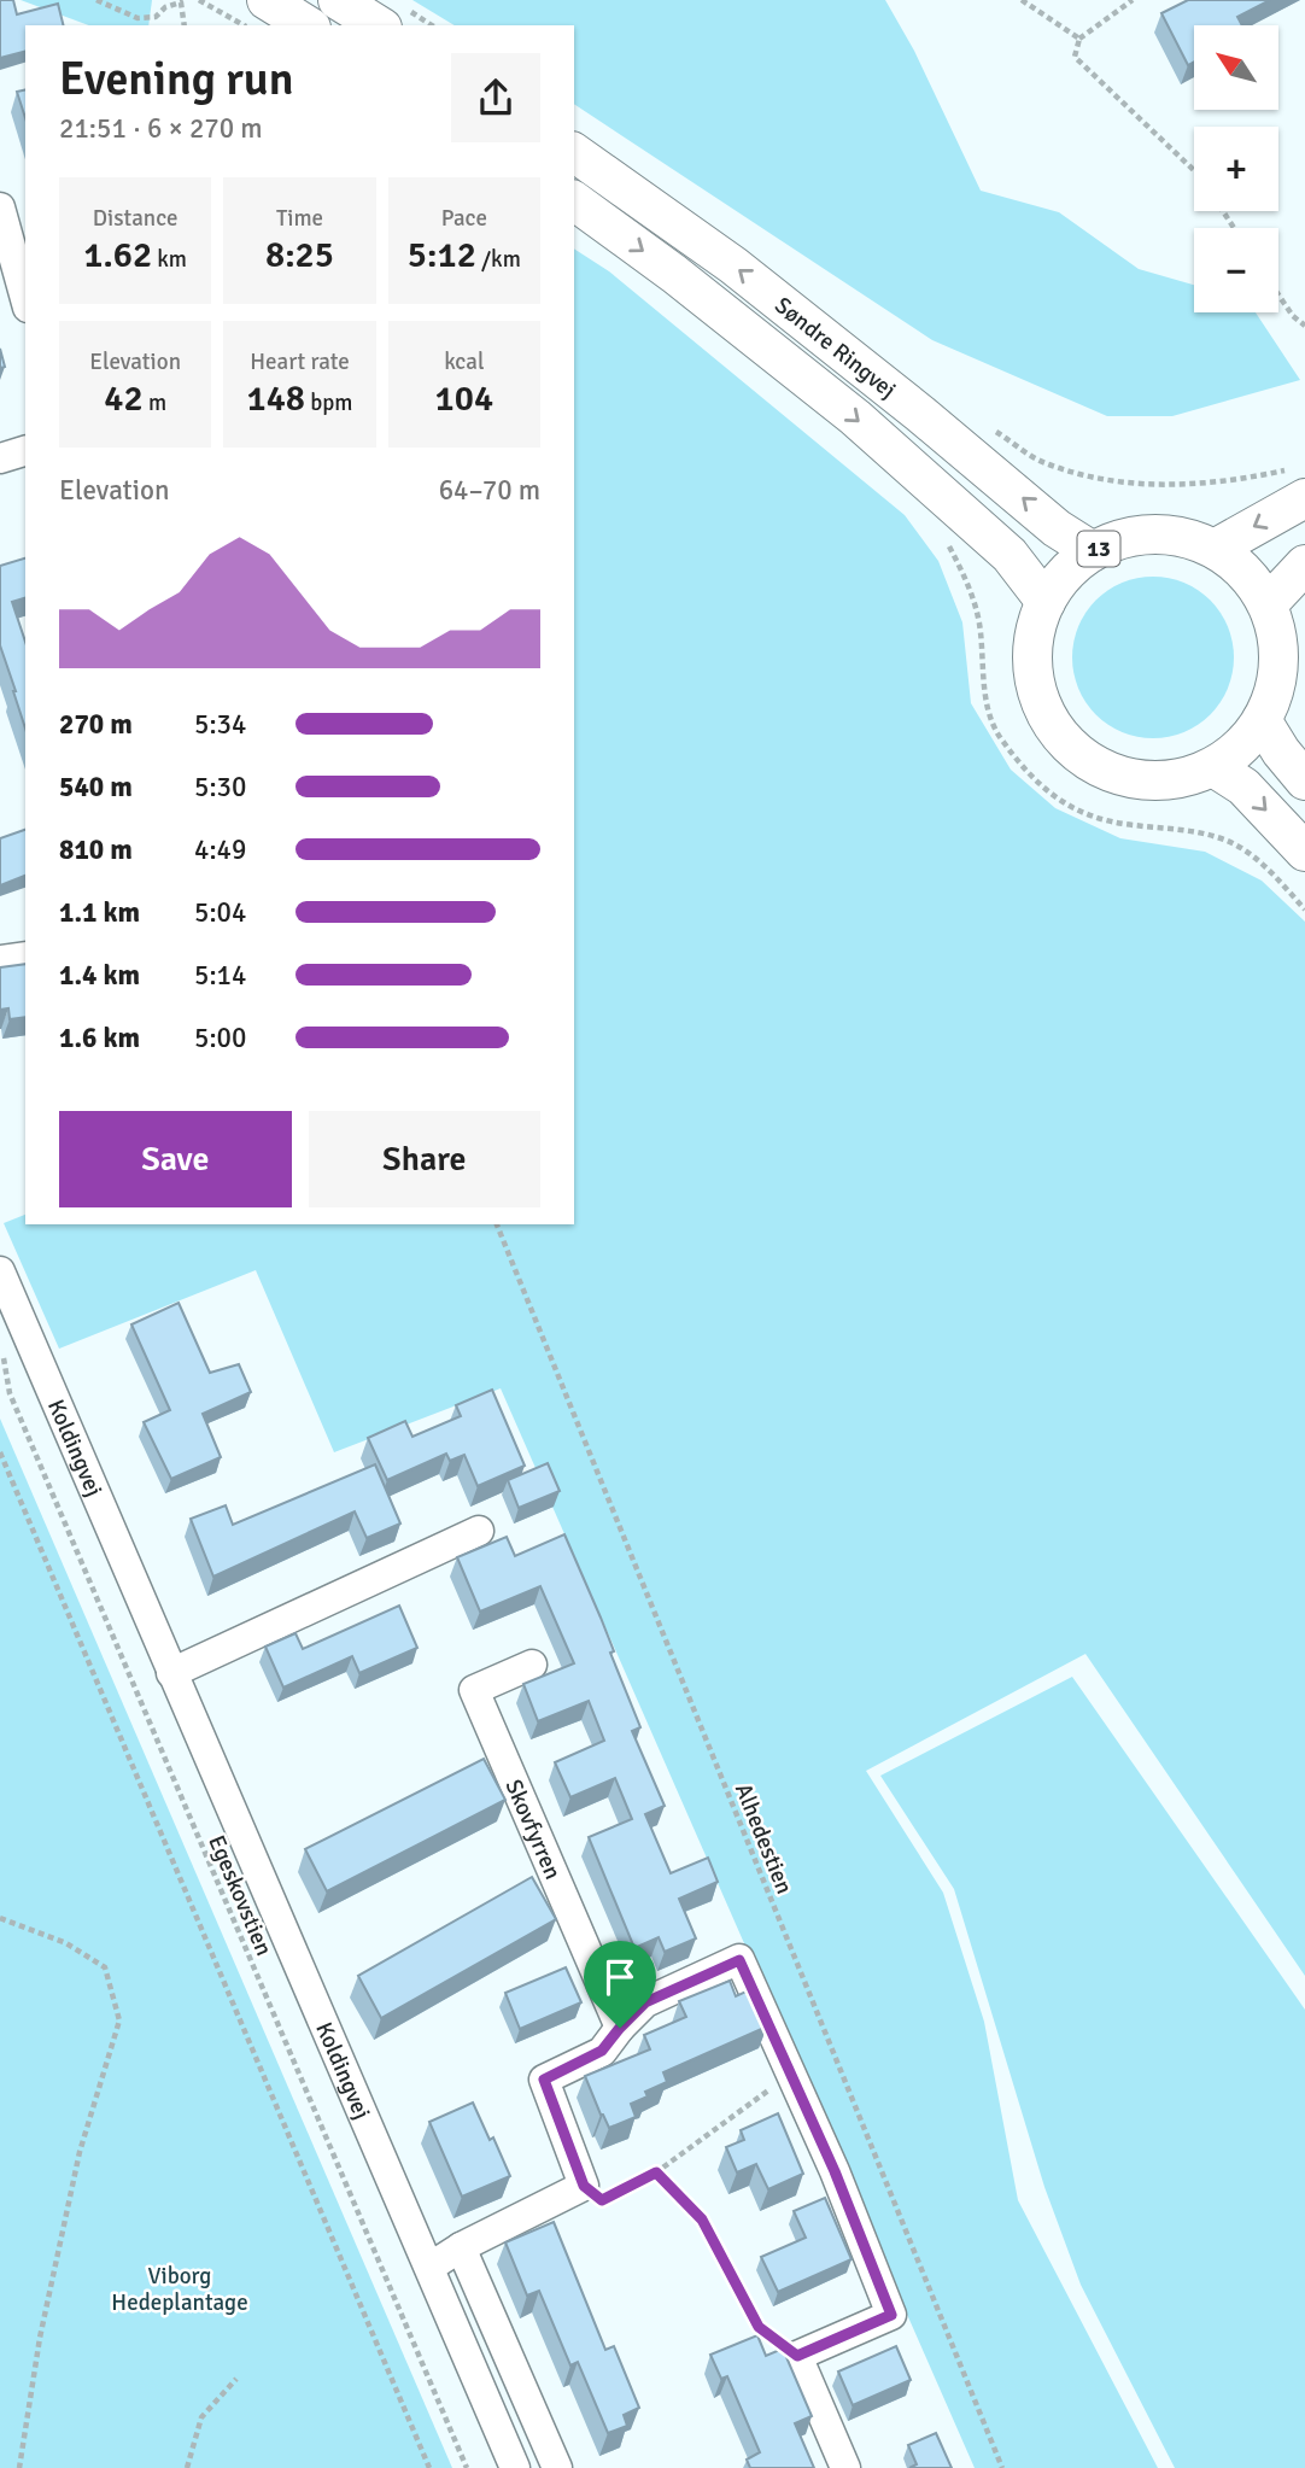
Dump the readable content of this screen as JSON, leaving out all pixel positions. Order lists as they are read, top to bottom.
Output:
{
  "streets": {
    "main road": ["Søndre Ringvej", "13"],
    "street": ["Koldingvej", "Skovfyrren"],
    "path": ["Alhedestien", "Egeskovstien"]
  },
  "crossings": [
    ["Søndre Ringvej", "13"]
  ],
  "parks": ["Viborg Hedeplantage"],
  "north": "top left",
  "page": {
    "map_buttons": ["+", "−"],
    "heading": ["Evening run", "21:51 · 6 × 270 m"],
    "stats": [
      ["Distance", "1.62 km"],
      ["Time", "8:25"],
      ["Pace", "5:12 /km"],
      ["Elevation", "42 m"],
      ["Heart rate", "148 bpm"],
      ["kcal", "104"]
    ],
    "chart": ["Elevation", "64–70 m"],
    "list": [
      {
        "name": "270 m",
        "note": "5:34"
      },
      {
        "name": "540 m",
        "note": "5:30"
      },
      {
        "name": "810 m",
        "note": "4:49"
      },
      {
        "name": "1.1 km",
        "note": "5:04"
      },
      {
        "name": "1.4 km",
        "note": "5:14"
      },
      {
        "name": "1.6 km",
        "note": "5:00"
      }
    ],
    "buttons": ["Save", "Share"]
  }
}
